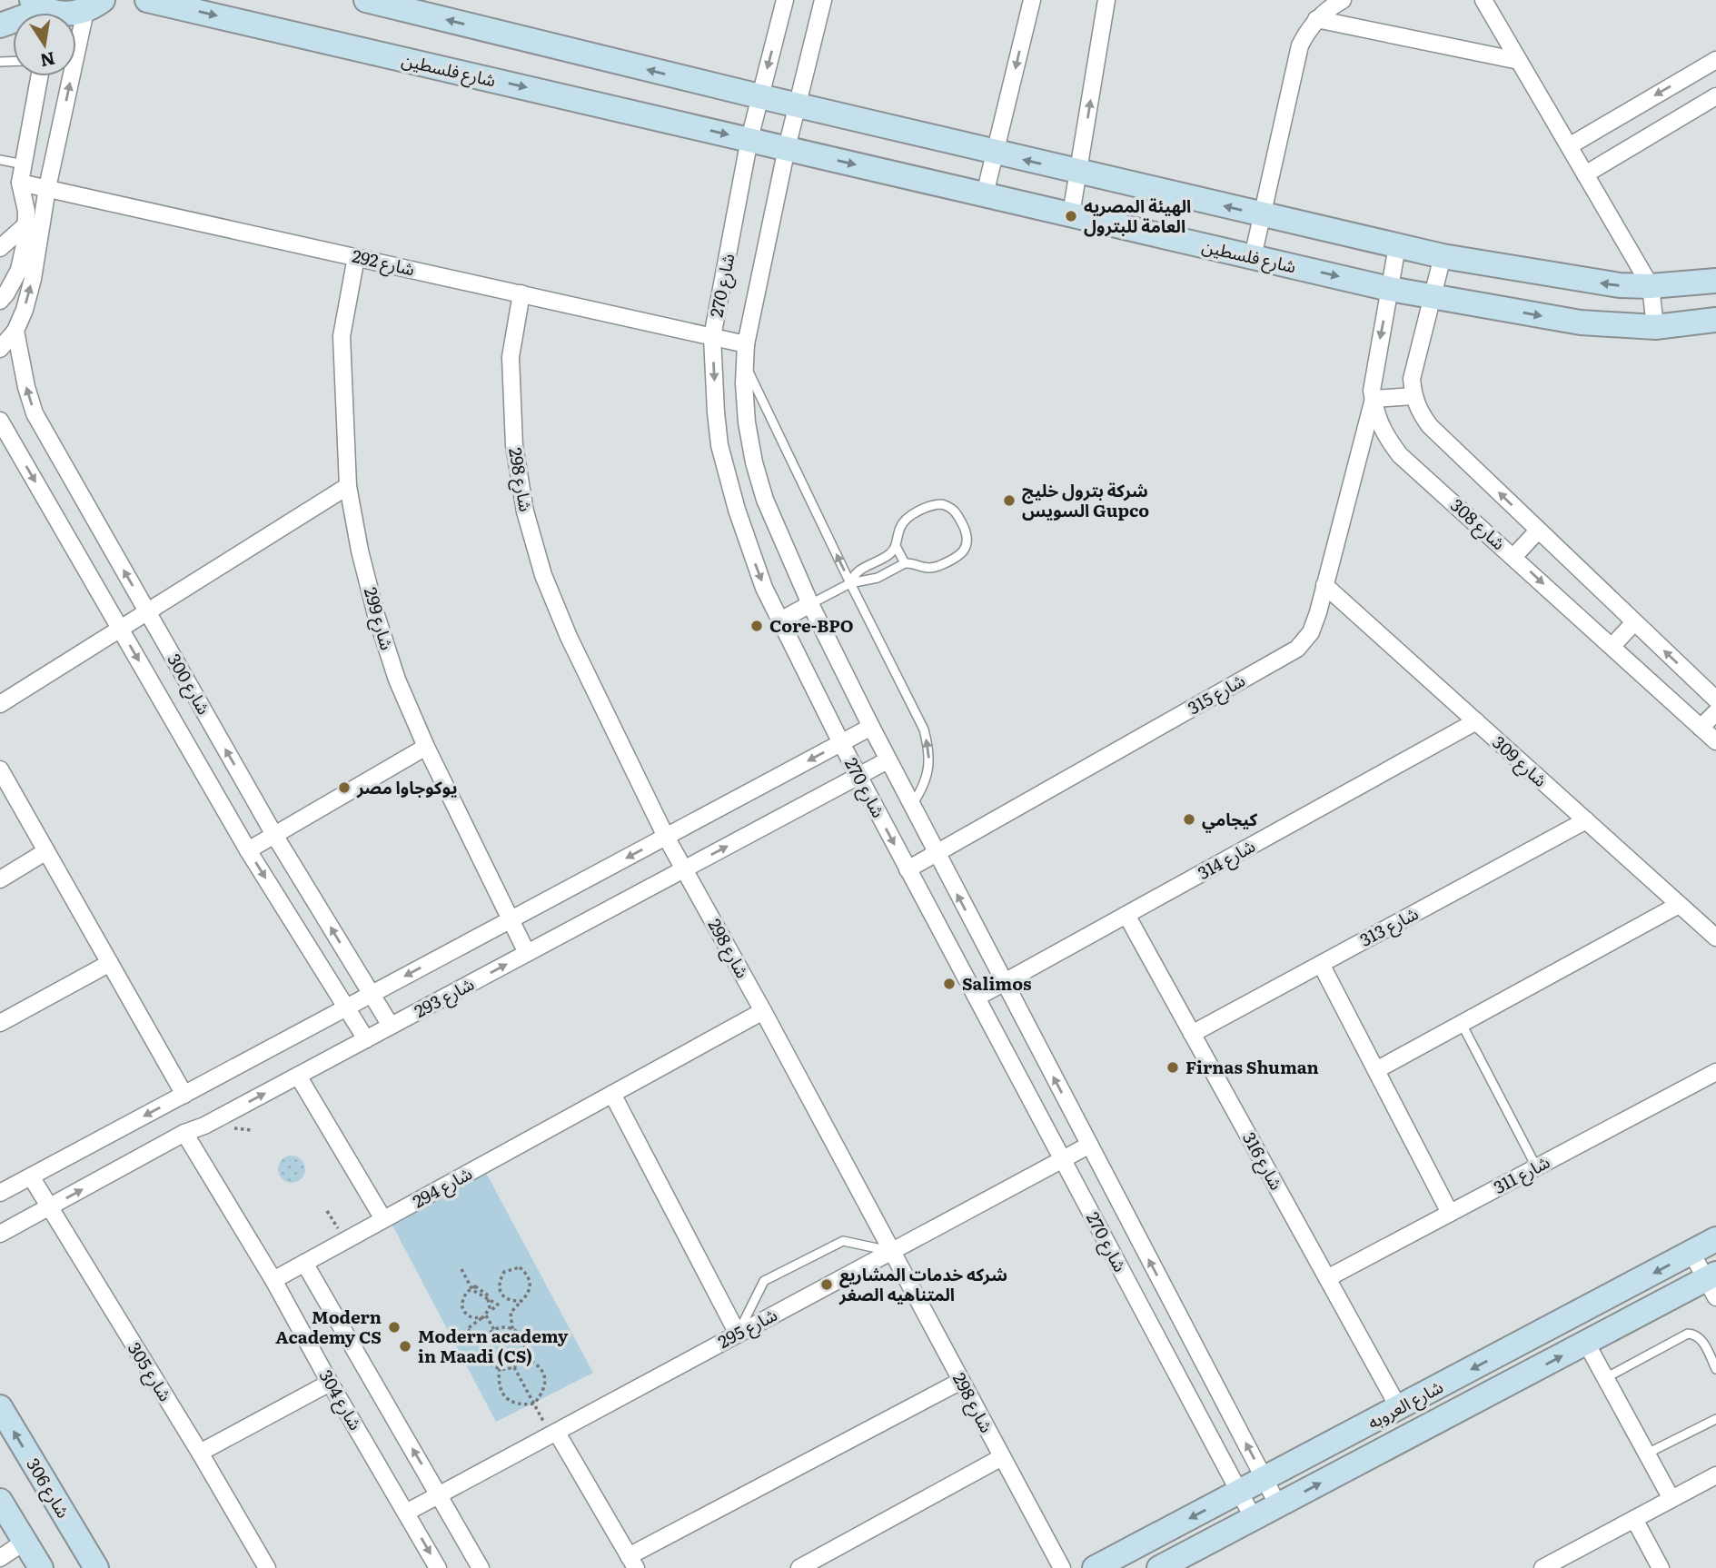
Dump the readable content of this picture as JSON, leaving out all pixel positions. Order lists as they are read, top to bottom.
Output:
{
  "streets": {
    "street": [
      "شارع فلسطين",
      "شارع 292",
      "شارع 270",
      "شارع 298",
      "شارع 308",
      "شارع 299",
      "شارع 300",
      "شارع 315",
      "شارع 309",
      "شارع 314",
      "شارع 313",
      "شارع 293",
      "شارع 316",
      "شارع 311",
      "شارع 294",
      "شارع 295",
      "شارع 305",
      "شارع 304",
      "شارع العروبه",
      "شارع 306"
    ]
  },
  "crossings": [
    ["شارع فلسطين", "شارع 270"],
    ["شارع فلسطين", "شارع 308"],
    ["شارع 292", "شارع 270"],
    ["شارع 292", "شارع 298"],
    ["شارع 292", "شارع 299"],
    ["شارع 270", "شارع 315"],
    ["شارع 270", "شارع 314"],
    ["شارع 270", "شارع 293"],
    ["شارع 270", "شارع 295"],
    ["شارع 270", "شارع العروبه"],
    ["شارع 298", "شارع 293"],
    ["شارع 298", "شارع 294"],
    ["شارع 298", "شارع 295"],
    ["شارع 308", "شارع 315"],
    ["شارع 299", "شارع 293"],
    ["شارع 300", "شارع 293"],
    ["شارع 315", "شارع 309"],
    ["شارع 309", "شارع 314"],
    ["شارع 309", "شارع 313"],
    ["شارع 314", "شارع 316"],
    ["شارع 313", "شارع 316"],
    ["شارع 293", "شارع 305"],
    ["شارع 293", "شارع 304"],
    ["شارع 316", "شارع 311"],
    ["شارع 316", "شارع العروبه"],
    ["شارع 294", "شارع 304"],
    ["شارع 295", "شارع 304"]
  ],
  "places": [
    "الهيئة المصريه العامة للبترول",
    "شركة بترول خليج السويس Gupco",
    "Core-BPO",
    "يوكوجاوا مصر",
    "كيجامي",
    "Salimos",
    "Firnas Shuman",
    "شركه خدمات المشاريع المتناهيه الصغر",
    "Modern Academy CS",
    "Modern academy in Maadi (CS)"
  ],
  "north": "bottom"
}
